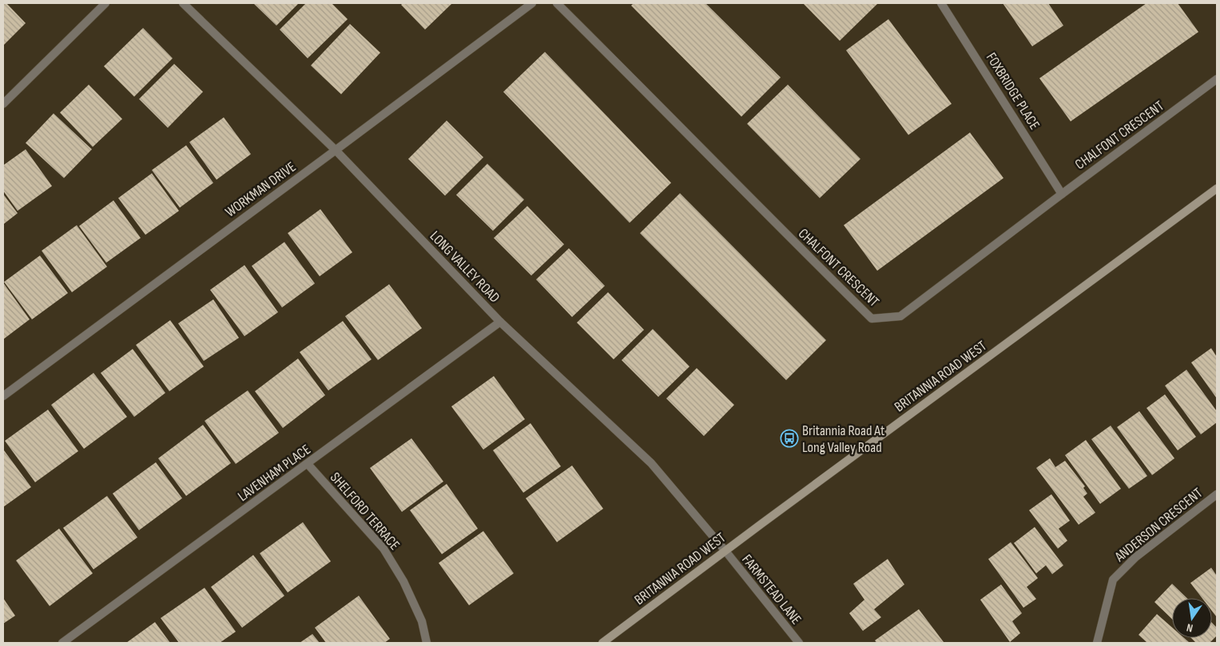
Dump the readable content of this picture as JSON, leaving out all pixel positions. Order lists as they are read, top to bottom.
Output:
{
  "streets": {
    "main road": ["BRITANNIA ROAD WEST"],
    "street": [
      "FOXBRIDGE PLACE",
      "CHALFONT CRESCENT",
      "WORKMAN DRIVE",
      "LONG VALLEY ROAD",
      "LAVENHAM PLACE",
      "SHELFORD TERRACE",
      "ANDERSON CRESCENT",
      "FARMSTEAD LANE"
    ]
  },
  "crossings": [
    ["FOXBRIDGE PLACE", "CHALFONT CRESCENT"],
    ["WORKMAN DRIVE", "LONG VALLEY ROAD"],
    ["LONG VALLEY ROAD", "BRITANNIA ROAD WEST"],
    ["LONG VALLEY ROAD", "LAVENHAM PLACE"],
    ["LONG VALLEY ROAD", "FARMSTEAD LANE"],
    ["BRITANNIA ROAD WEST", "FARMSTEAD LANE"],
    ["LAVENHAM PLACE", "SHELFORD TERRACE"]
  ],
  "places": {
    "bus stop": ["Britannia Road At Long Valley Road"]
  },
  "north": "bottom"
}
